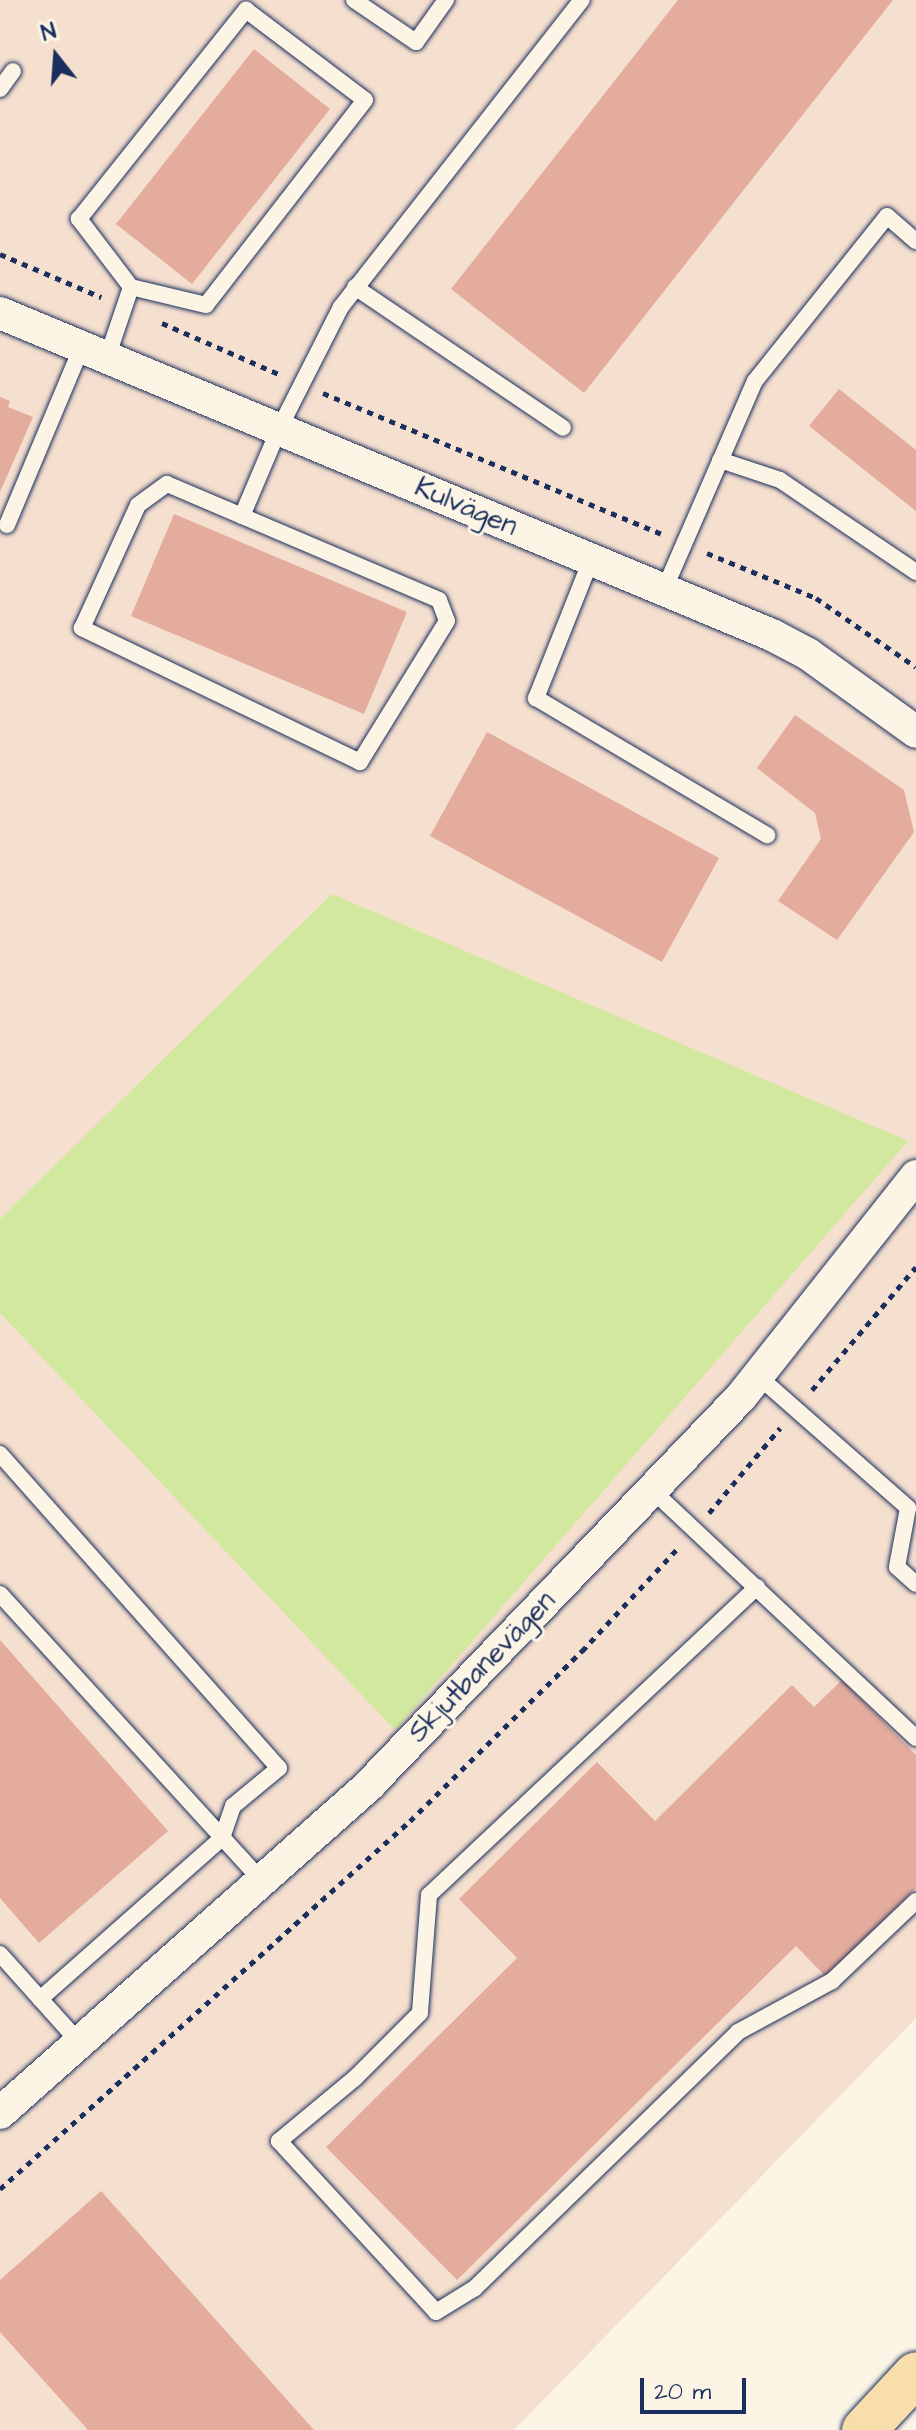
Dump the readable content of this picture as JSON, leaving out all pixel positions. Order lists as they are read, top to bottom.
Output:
{
  "streets": {
    "street": ["Kulvägen", "Skjutbanevägen"]
  },
  "scale_bar": "20 m",
  "north": "top"
}
